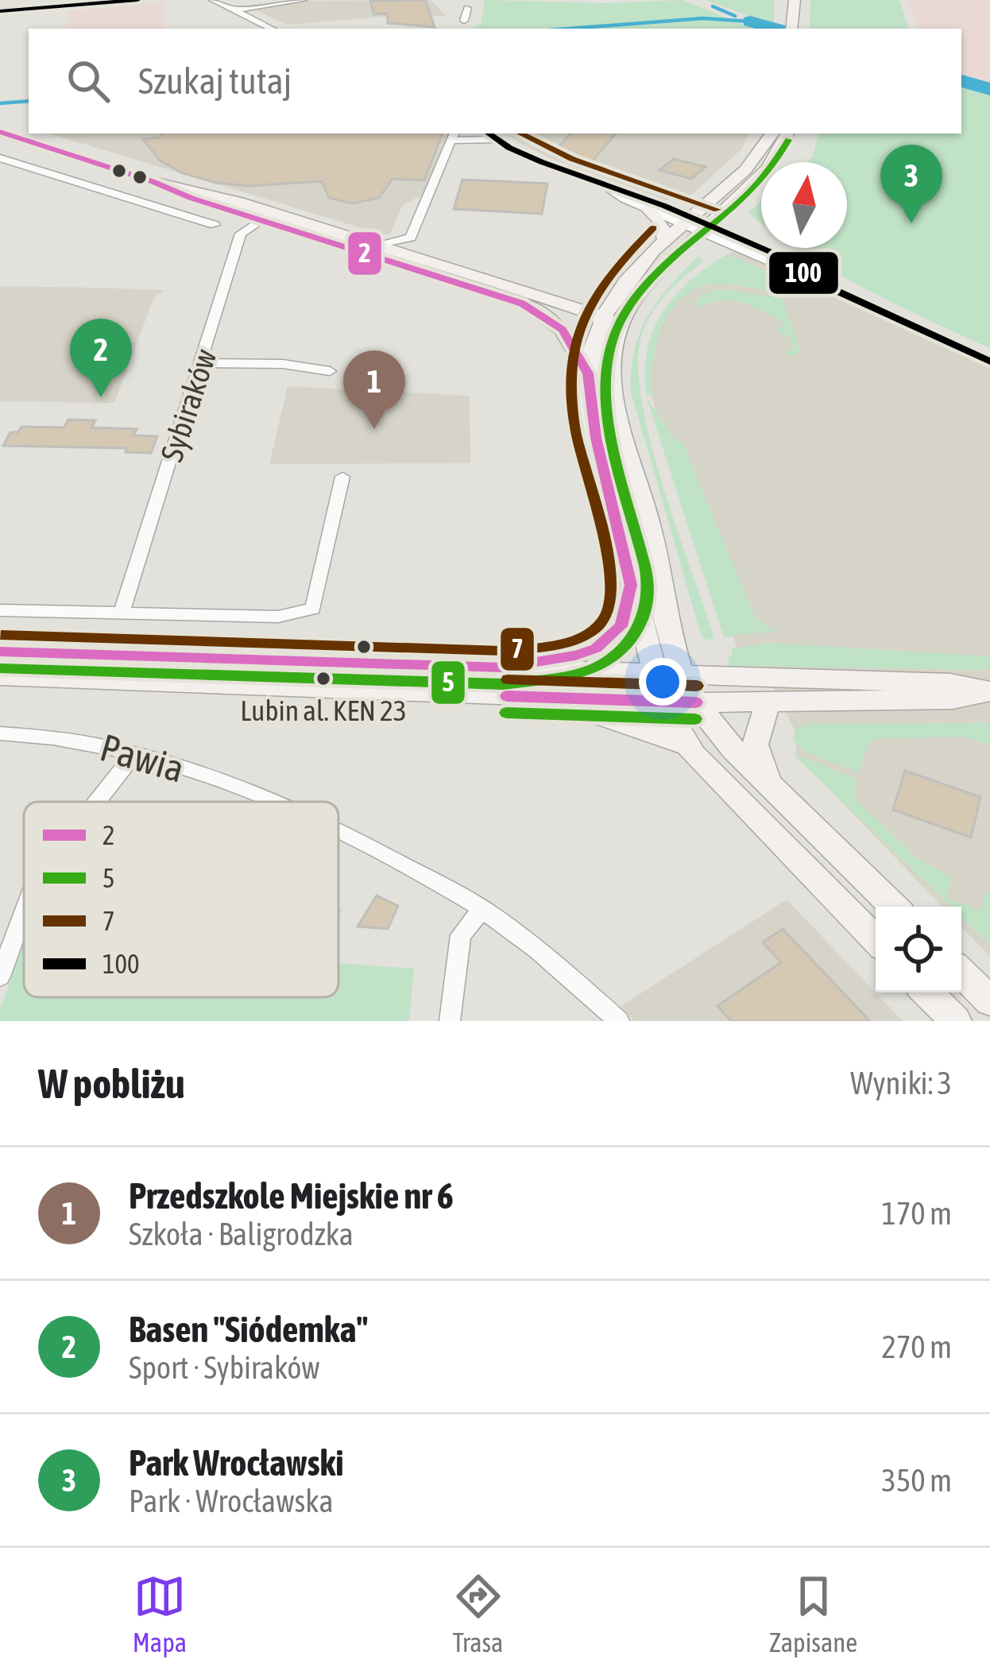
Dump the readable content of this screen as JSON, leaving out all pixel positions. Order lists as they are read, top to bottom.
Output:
{
  "streets": {
    "street": ["Sybiraków", "Pawia"]
  },
  "places": ["Lubin al. KEN 23"],
  "lines": [
    "transit line 100",
    "transit line 2",
    "transit line 7",
    "transit line 5"
  ],
  "legend": [
    "2",
    "5",
    "7",
    "100"
  ],
  "north": "top",
  "page": {
    "search": "Szukaj tutaj",
    "pins": ["3", "2", "1"],
    "heading": ["W pobliżu", "Wyniki: 3"],
    "list": [
      {
        "mark": "1",
        "name": "Przedszkole Miejskie nr 6",
        "note": "Szkoła · Baligrodzka",
        "value": "170 m"
      },
      {
        "mark": "2",
        "name": "Basen \"Siódemka\"",
        "note": "Sport · Sybiraków",
        "value": "270 m"
      },
      {
        "mark": "3",
        "name": "Park Wrocławski",
        "note": "Park · Wrocławska",
        "value": "350 m"
      }
    ],
    "nav": ["Mapa", "Trasa", "Zapisane"]
  }
}
